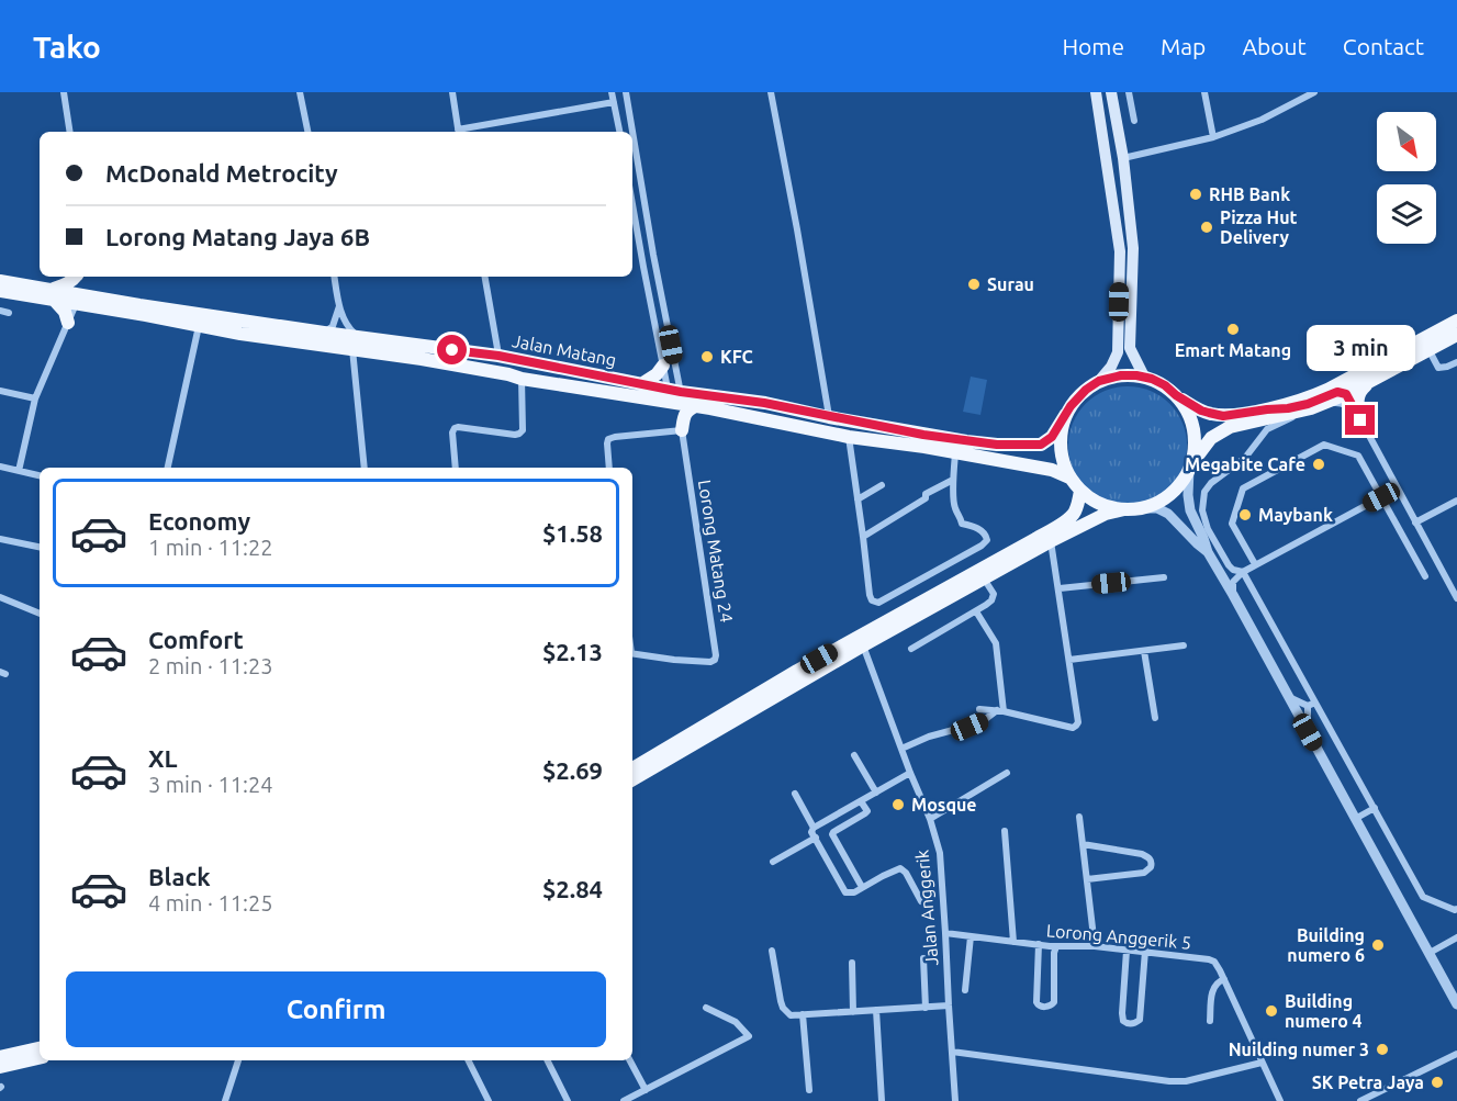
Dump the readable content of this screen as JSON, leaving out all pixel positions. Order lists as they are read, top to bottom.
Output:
{
  "streets": {
    "main road": ["Jalan Matang"],
    "street": ["Lorong Matang 24", "Jalan Anggerik", "Lorong Anggerik 5"]
  },
  "crossings": [
    ["Jalan Matang", "Lorong Matang 24"],
    ["Jalan Anggerik", "Lorong Anggerik 5"]
  ],
  "places": [
    "RHB Bank",
    "Pizza Hut Delivery",
    "Surau",
    "Emart Matang",
    "KFC",
    "Megabite Cafe",
    "Maybank",
    "Mosque",
    "Building numero 6",
    "Building numero 4",
    "Nuilding numer 3",
    "SK Petra Jaya"
  ],
  "north": "bottom right",
  "page": {
    "header": "Tako",
    "nav": [
      "Home",
      "Map",
      "About",
      "Contact"
    ],
    "banner": ["McDonald Metrocity", "Lorong Matang Jaya 6B"],
    "bubble": "3 min",
    "list": [
      {
        "name": "Economy",
        "note": "1 min · 11:22",
        "value": "$1.58"
      },
      {
        "name": "Comfort",
        "note": "2 min · 11:23",
        "value": "$2.13"
      },
      {
        "name": "XL",
        "note": "3 min · 11:24",
        "value": "$2.69"
      },
      {
        "name": "Black",
        "note": "4 min · 11:25",
        "value": "$2.84"
      }
    ],
    "buttons": "Confirm"
  }
}
